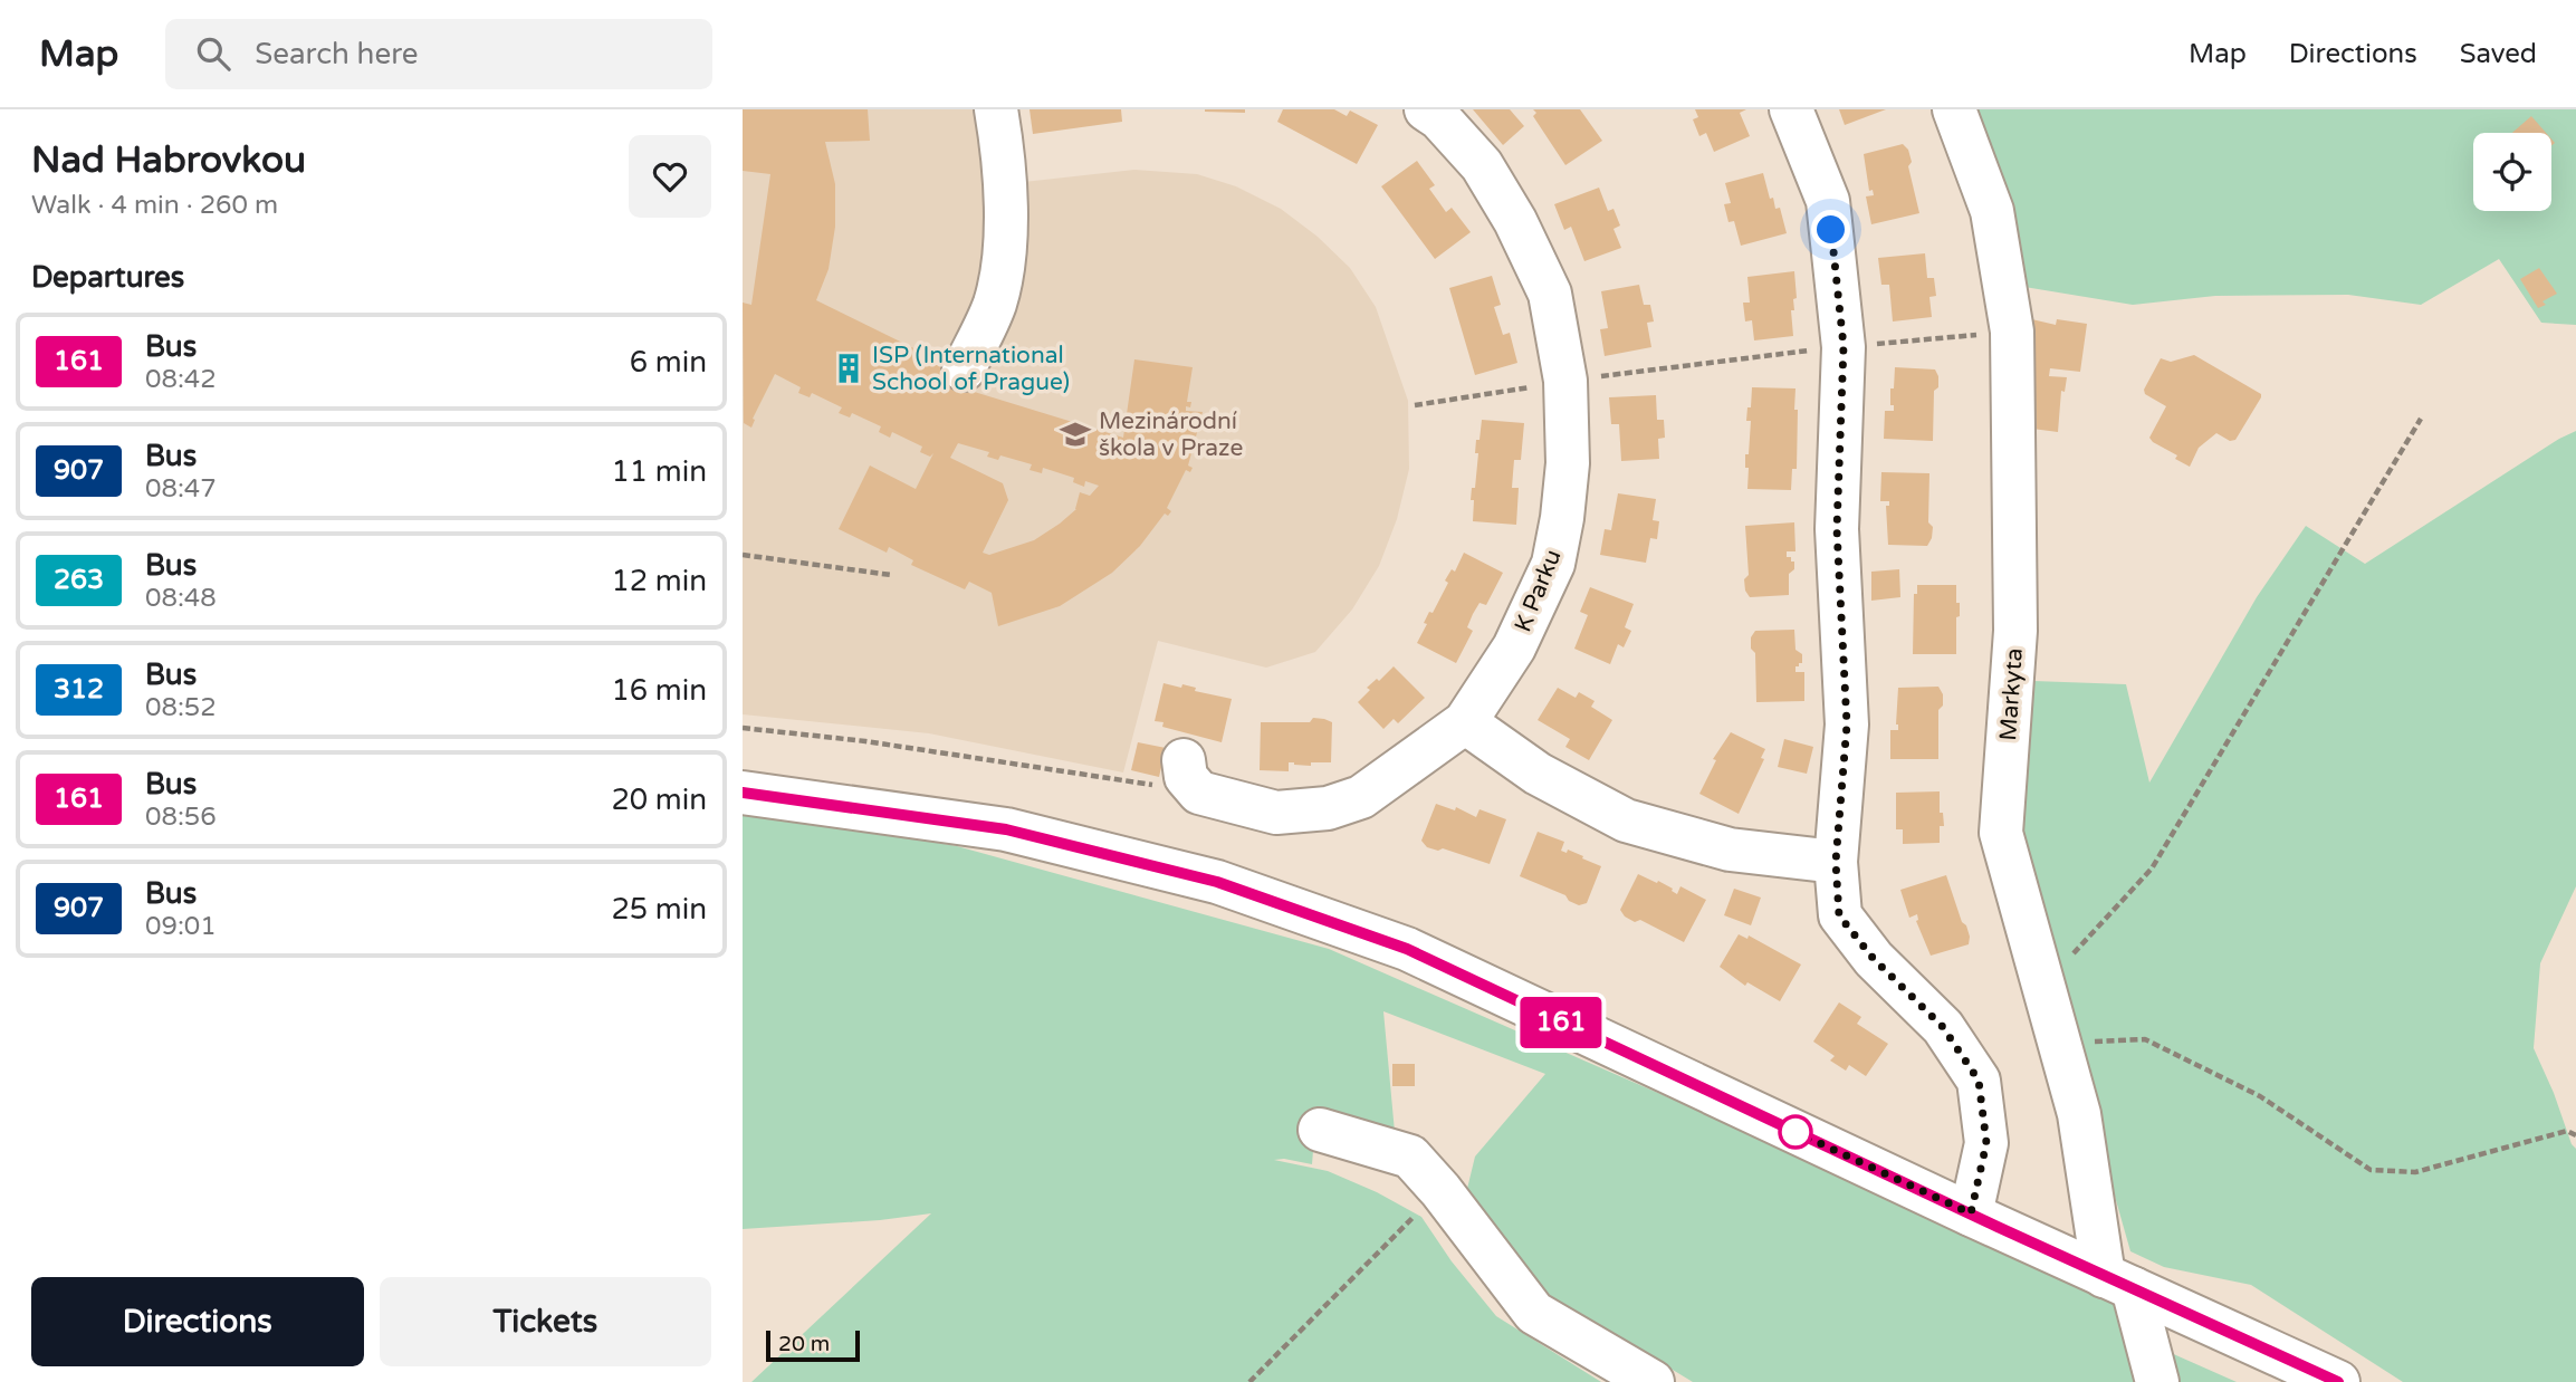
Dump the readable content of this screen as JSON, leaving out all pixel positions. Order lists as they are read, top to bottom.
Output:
{
  "streets": {
    "street": ["K Parku", "Markyta"]
  },
  "places": {
    "building": ["ISP (International School of Prague)"],
    "school or university": ["Mezinárodní škola v Praze"]
  },
  "lines": ["bus line 161"],
  "scale_bar": "20 m",
  "page": {
    "header": "Map",
    "search": "Search here",
    "nav": ["Map", "Directions", "Saved"],
    "heading": [
      ["Nad Habrovkou", "Walk · 4 min · 260 m"],
      "Departures"
    ],
    "on_map": "161",
    "list": [
      {
        "mark": "161",
        "name": "Bus",
        "note": "08:42",
        "value": "6 min"
      },
      {
        "mark": "907",
        "name": "Bus",
        "note": "08:47",
        "value": "11 min"
      },
      {
        "mark": "263",
        "name": "Bus",
        "note": "08:48",
        "value": "12 min"
      },
      {
        "mark": "312",
        "name": "Bus",
        "note": "08:52",
        "value": "16 min"
      },
      {
        "mark": "161",
        "name": "Bus",
        "note": "08:56",
        "value": "20 min"
      },
      {
        "mark": "907",
        "name": "Bus",
        "note": "09:01",
        "value": "25 min"
      }
    ],
    "buttons": ["Directions", "Tickets"],
    "scale": "20 m"
  }
}
